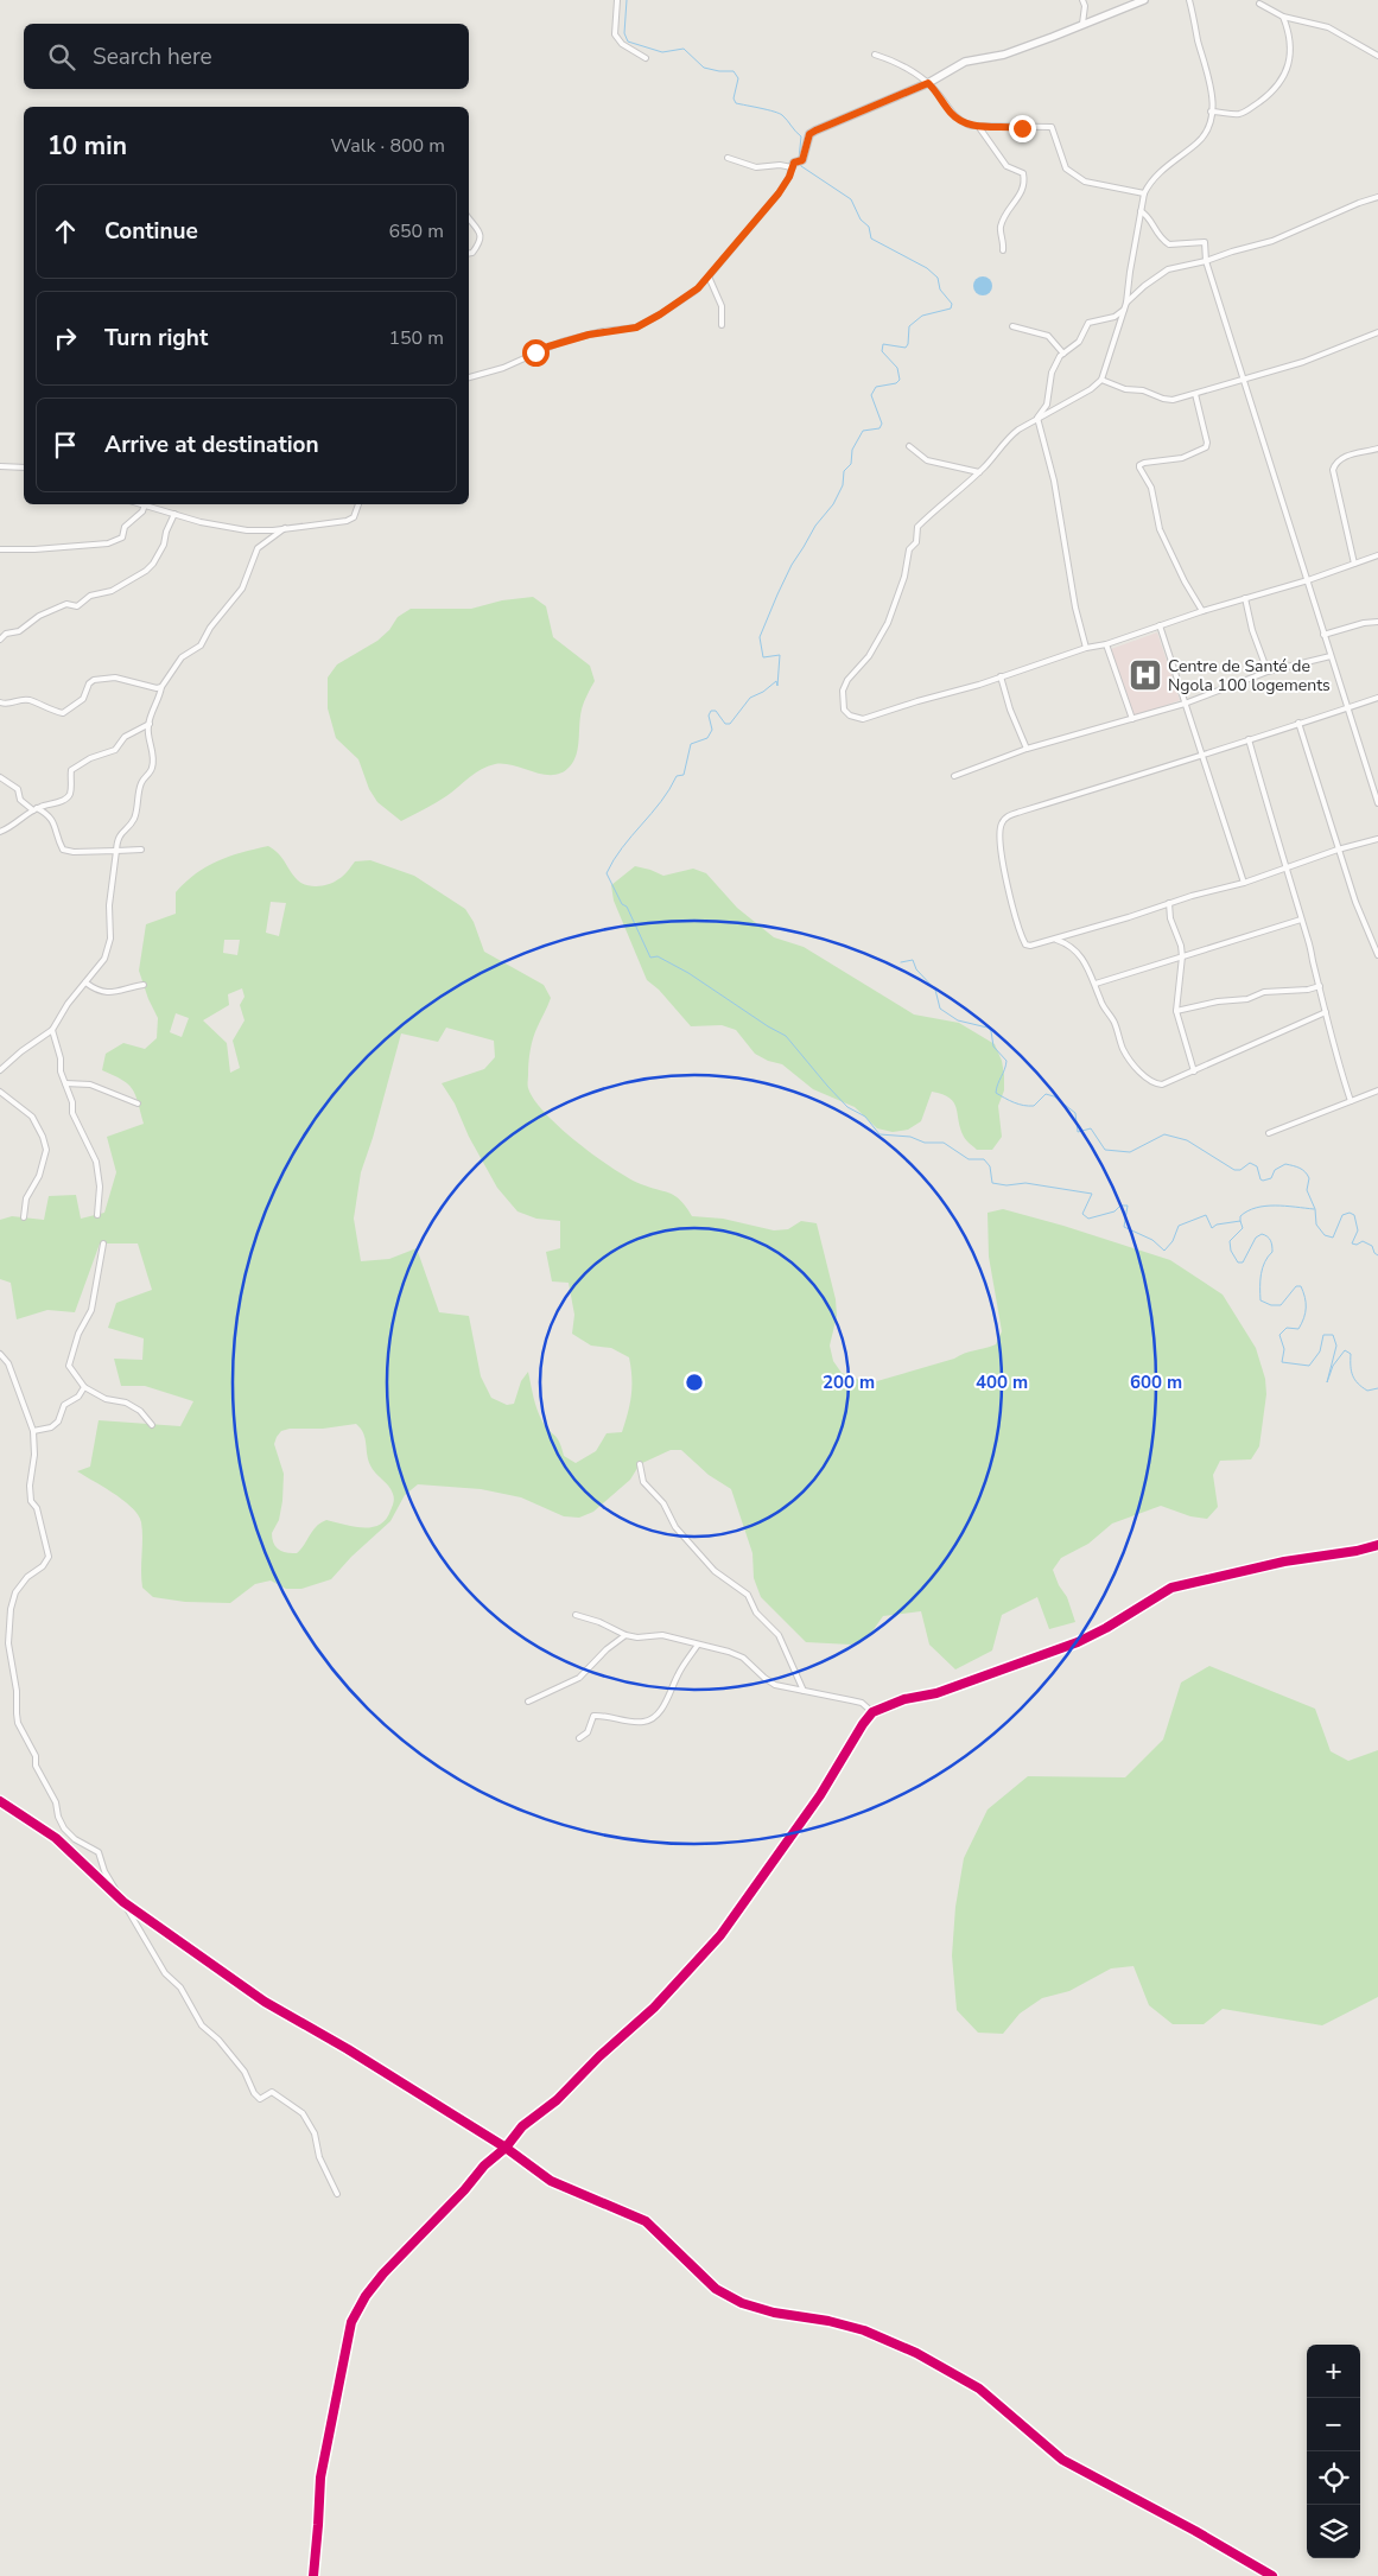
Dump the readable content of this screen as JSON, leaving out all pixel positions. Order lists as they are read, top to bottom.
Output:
{
  "places": {
    "hospital": ["Centre de Santé de Ngola 100 logements"]
  },
  "page": {
    "search": "Search here",
    "heading": ["10 min", "Walk · 800 m"],
    "list": [
      ["Continue", "650 m"],
      ["Turn right", "150 m"],
      "Arrive at destination"
    ],
    "map_buttons": ["+", "−"]
  },
  "rings": ["200 m", "400 m", "600 m"]
}
